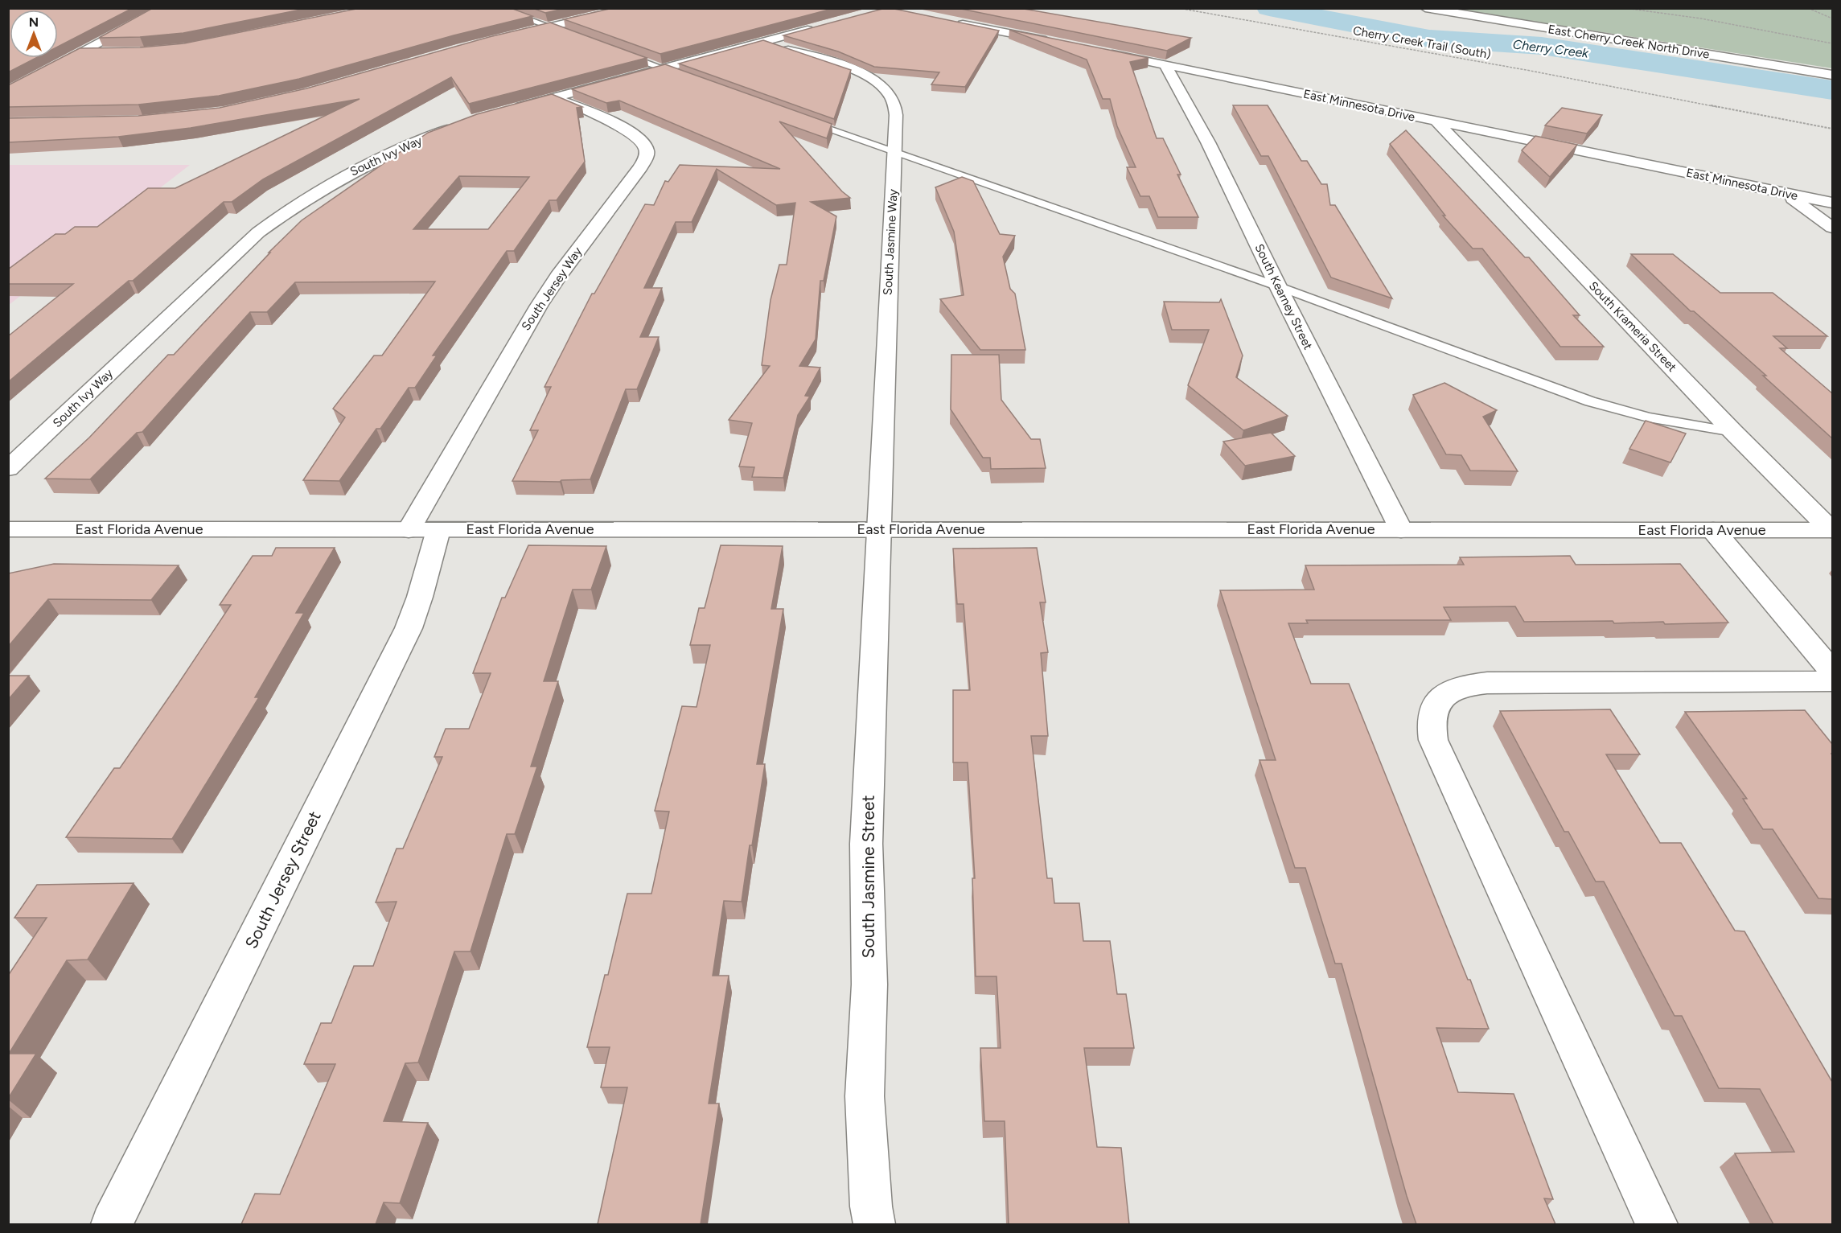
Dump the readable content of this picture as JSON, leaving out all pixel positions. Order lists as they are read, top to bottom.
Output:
{
  "streets": {
    "street": [
      "East Cherry Creek North Drive",
      "East Minnesota Drive",
      "South Ivy Way",
      "South Jasmine Way",
      "South Jersey Way",
      "South Kearney Street",
      "South Krameria Street",
      "East Florida Avenue",
      "South Jasmine Street",
      "South Jersey Street"
    ],
    "path": ["Cherry Creek Trail (South)"]
  },
  "crossings": [
    ["East Minnesota Drive", "South Kearney Street"],
    ["East Minnesota Drive", "South Krameria Street"],
    ["South Jasmine Way", "East Florida Avenue"],
    ["South Jasmine Way", "South Jasmine Street"],
    ["South Jersey Way", "East Florida Avenue"],
    ["South Jersey Way", "South Jersey Street"],
    ["South Kearney Street", "East Florida Avenue"],
    ["South Krameria Street", "East Florida Avenue"],
    ["East Florida Avenue", "South Jasmine Street"],
    ["East Florida Avenue", "South Jersey Street"]
  ],
  "water": ["Cherry Creek"],
  "north": "top"
}
